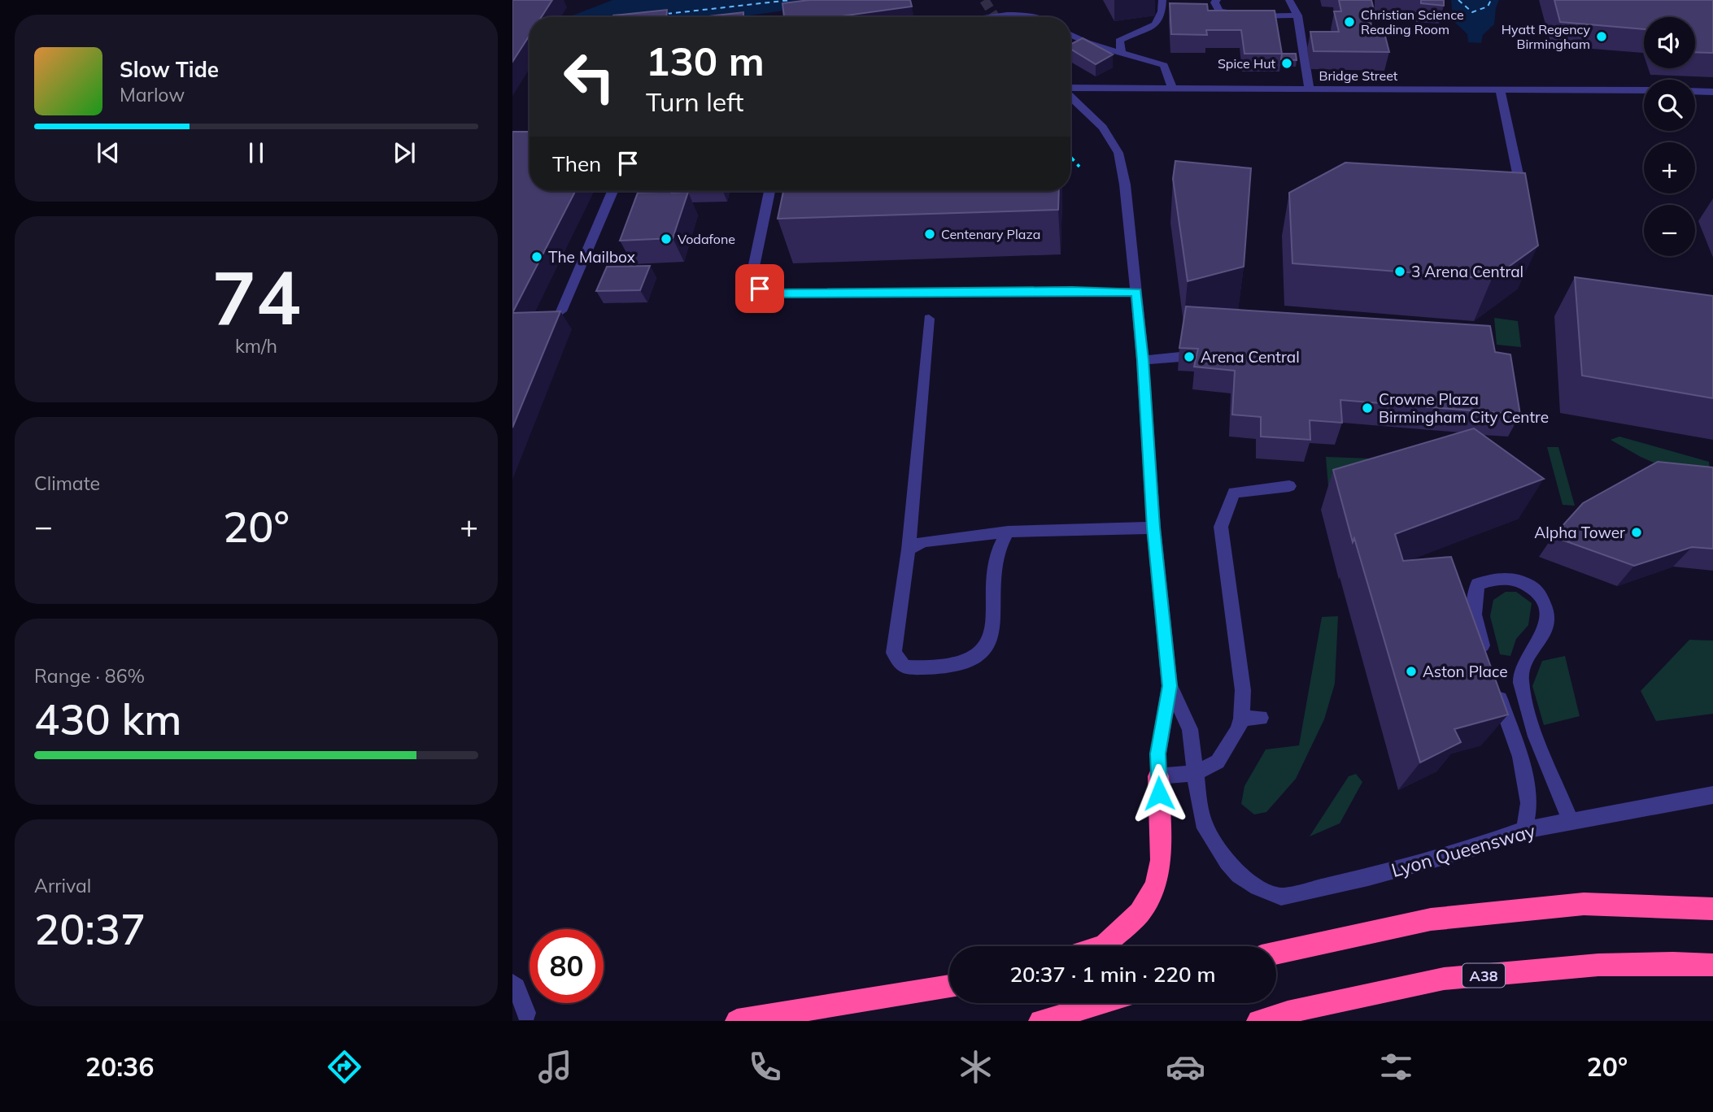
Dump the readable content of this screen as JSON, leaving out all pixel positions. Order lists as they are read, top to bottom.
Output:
{
  "streets": {
    "highway": ["A38"],
    "street": ["Bridge Street", "Lyon Queensway"]
  },
  "places": [
    "Christian Science Reading Room",
    "Hyatt Regency Birmingham",
    "Spice Hut",
    "Centenary Plaza",
    "Vodafone",
    "The Mailbox",
    "3 Arena Central",
    "Arena Central",
    "Crowne Plaza Birmingham City Centre",
    "Alpha Tower",
    "Aston Place"
  ],
  "page": {
    "map_buttons": ["+", "−"],
    "turn": ["130 m", "Turn left"],
    "song": ["Slow Tide", "Marlow"],
    "then": "Then",
    "tile": [
      ["74", "km/h"],
      "Climate",
      ["Range · 86%", "430 km"],
      ["Arrival", "20:37"]
    ],
    "heat": ["−", "20°", "+"],
    "limit": "80",
    "trip": "20:37 · 1 min · 220 m",
    "tabs": ["20:36", "20°"]
  }
}
